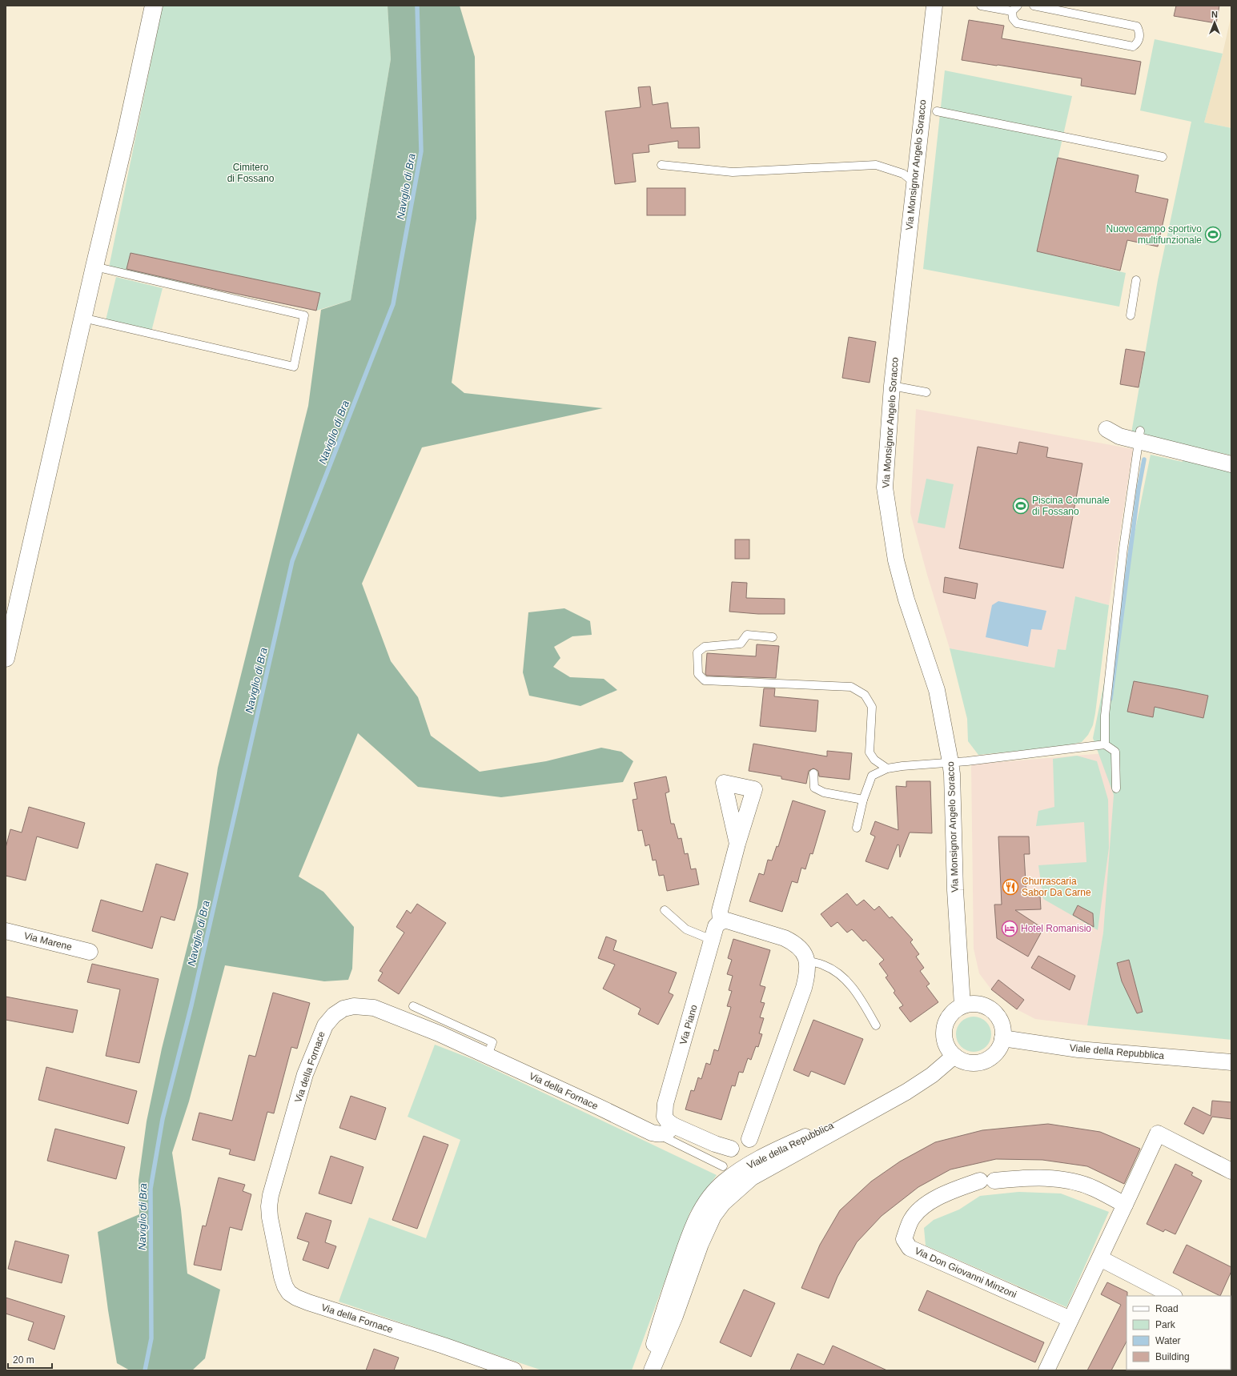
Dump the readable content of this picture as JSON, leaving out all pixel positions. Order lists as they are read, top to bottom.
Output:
{
  "streets": {
    "street": [
      "Via Monsignor Angelo Soracco",
      "Via Marene",
      "Via Piano",
      "Viale della Repubblica",
      "Via della Fornace",
      "Via Don Giovanni Minzoni"
    ]
  },
  "crossings": [
    ["Via Monsignor Angelo Soracco", "Viale della Repubblica"]
  ],
  "water": ["Naviglio di Bra"],
  "parks": ["Cimitero di Fossano"],
  "places": {
    "sports": ["Nuovo campo sportivo multifunzionale", "Piscina Comunale di Fossano"],
    "restaurant": ["Churrascaria Sabor Da Carne"],
    "hotel": ["Hotel Romanisio"]
  },
  "legend": [
    "Road",
    "Park",
    "Water",
    "Building"
  ],
  "scale_bar": "20 m",
  "north": "top"
}
